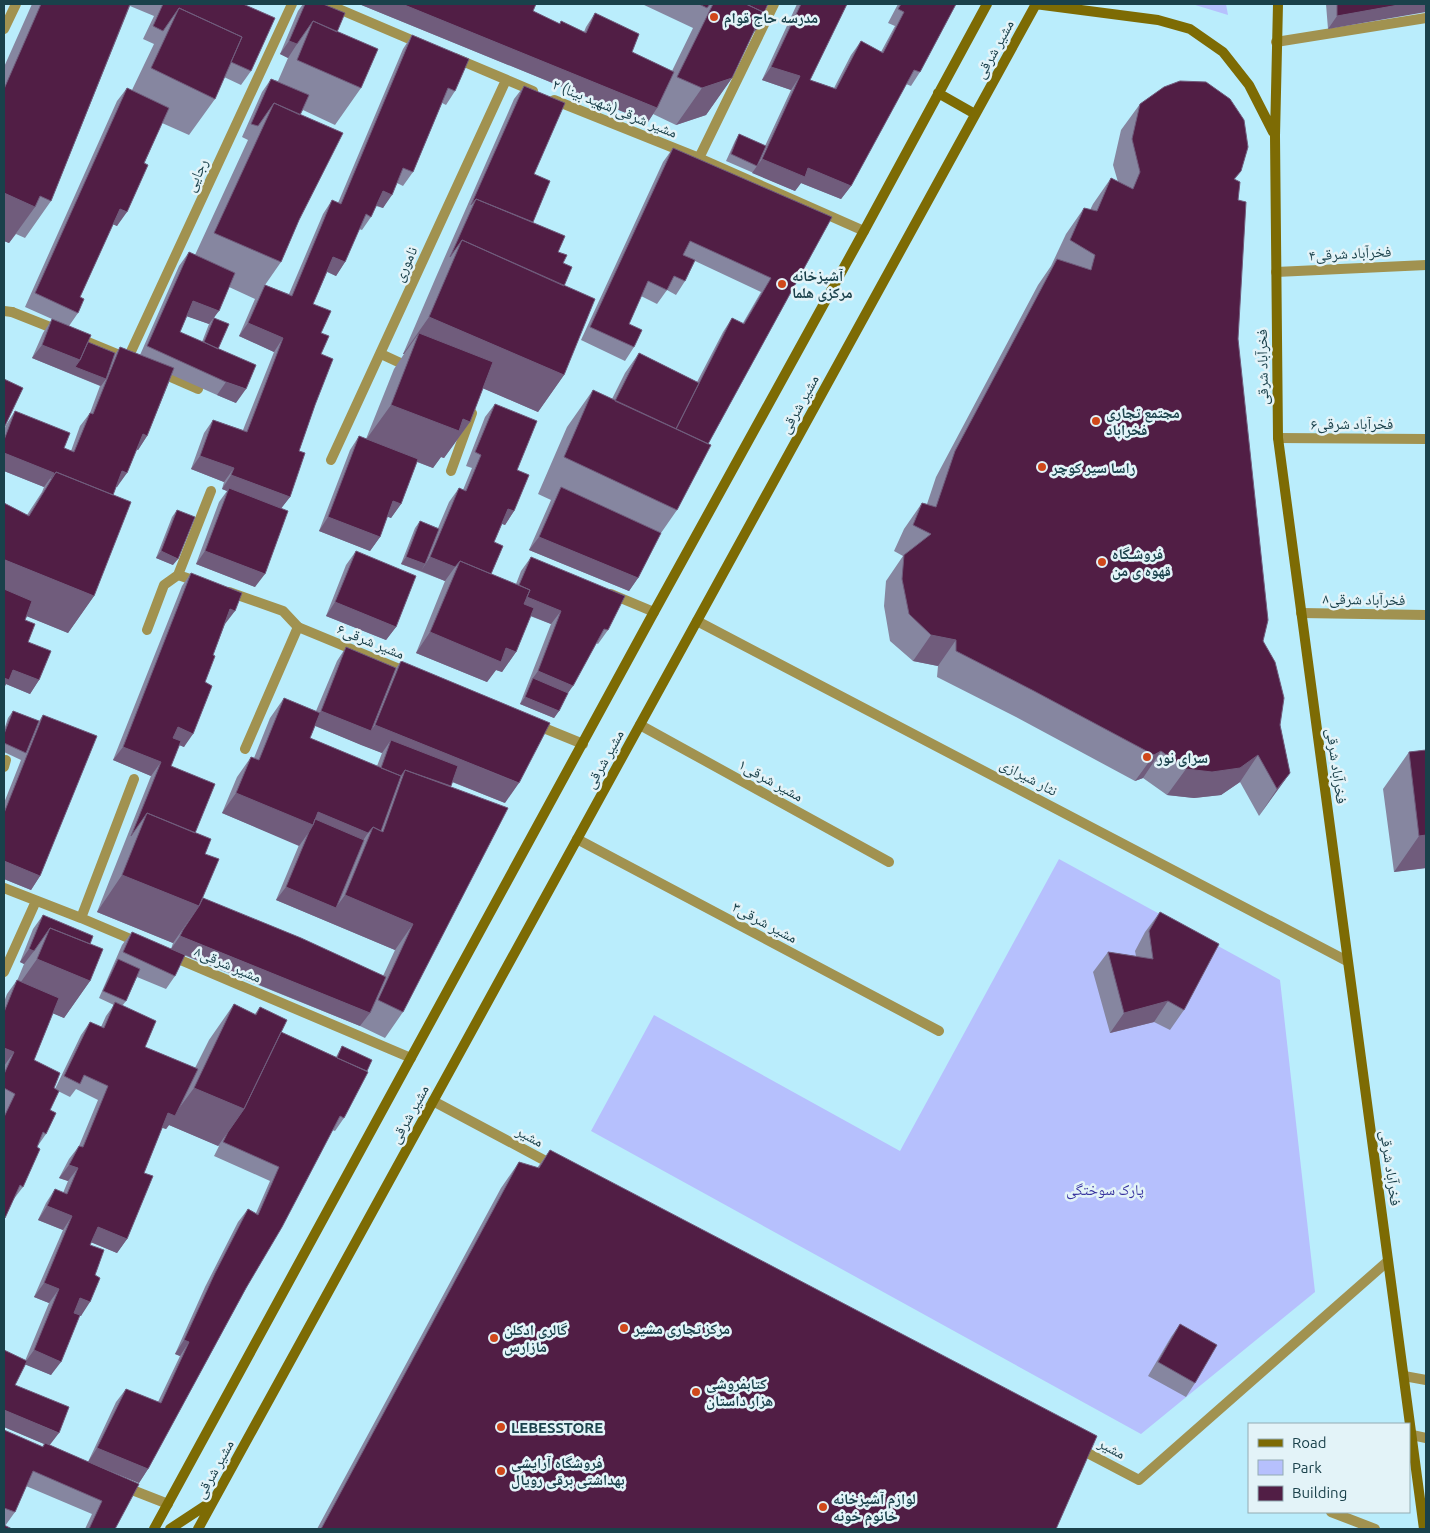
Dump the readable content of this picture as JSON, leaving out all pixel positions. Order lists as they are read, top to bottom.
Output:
{
  "streets": {
    "main road": ["مشیر شرقی", "فخرآباد شرقی"],
    "street": [
      "۲ مشیر شرقی(شهید بینا)",
      "رجایی",
      "فخرآباد شرقی۴",
      "ناموری",
      "فخرآباد شرقی۶",
      "فخرآباد شرقی۸",
      "۶مشیر شرقی",
      "نثار شیرازی",
      "۱مشیر شرقی",
      "۳مشیر شرقی",
      "مشیر شرقی۸",
      "مشیر"
    ]
  },
  "crossings": [
    ["مشیر شرقی", "۲ مشیر شرقی(شهید بینا)"],
    ["مشیر شرقی", "نثار شیرازی"],
    ["مشیر شرقی", "۱مشیر شرقی"],
    ["مشیر شرقی", "۳مشیر شرقی"],
    ["مشیر شرقی", "مشیر شرقی۸"],
    ["مشیر شرقی", "مشیر"],
    ["۲ مشیر شرقی(شهید بینا)", "ناموری"],
    ["فخرآباد شرقی۴", "فخرآباد شرقی"],
    ["فخرآباد شرقی", "فخرآباد شرقی۶"],
    ["فخرآباد شرقی", "فخرآباد شرقی۸"],
    ["فخرآباد شرقی", "نثار شیرازی"],
    ["فخرآباد شرقی", "مشیر"]
  ],
  "parks": ["پارک سوختگی"],
  "places": [
    "مدرسه حاج قوام",
    "آشپزخانه مرکزی هلما",
    "مجتمع تجاری فخراباد",
    "راسا سیر کوچر",
    "فروشـگاه قهوه ی من",
    "سرای نور",
    "مرکز تجاری مشیر",
    "گالری ادکلن مازارس",
    "کتابفروشی هزار داستان",
    "LEBESSTORE",
    "فروشگاه آرایشی بهداشتی برقی رویال",
    "لوازم آشپزخانه خانوم خونه"
  ],
  "legend": ["Road", "Park", "Building"]
}
